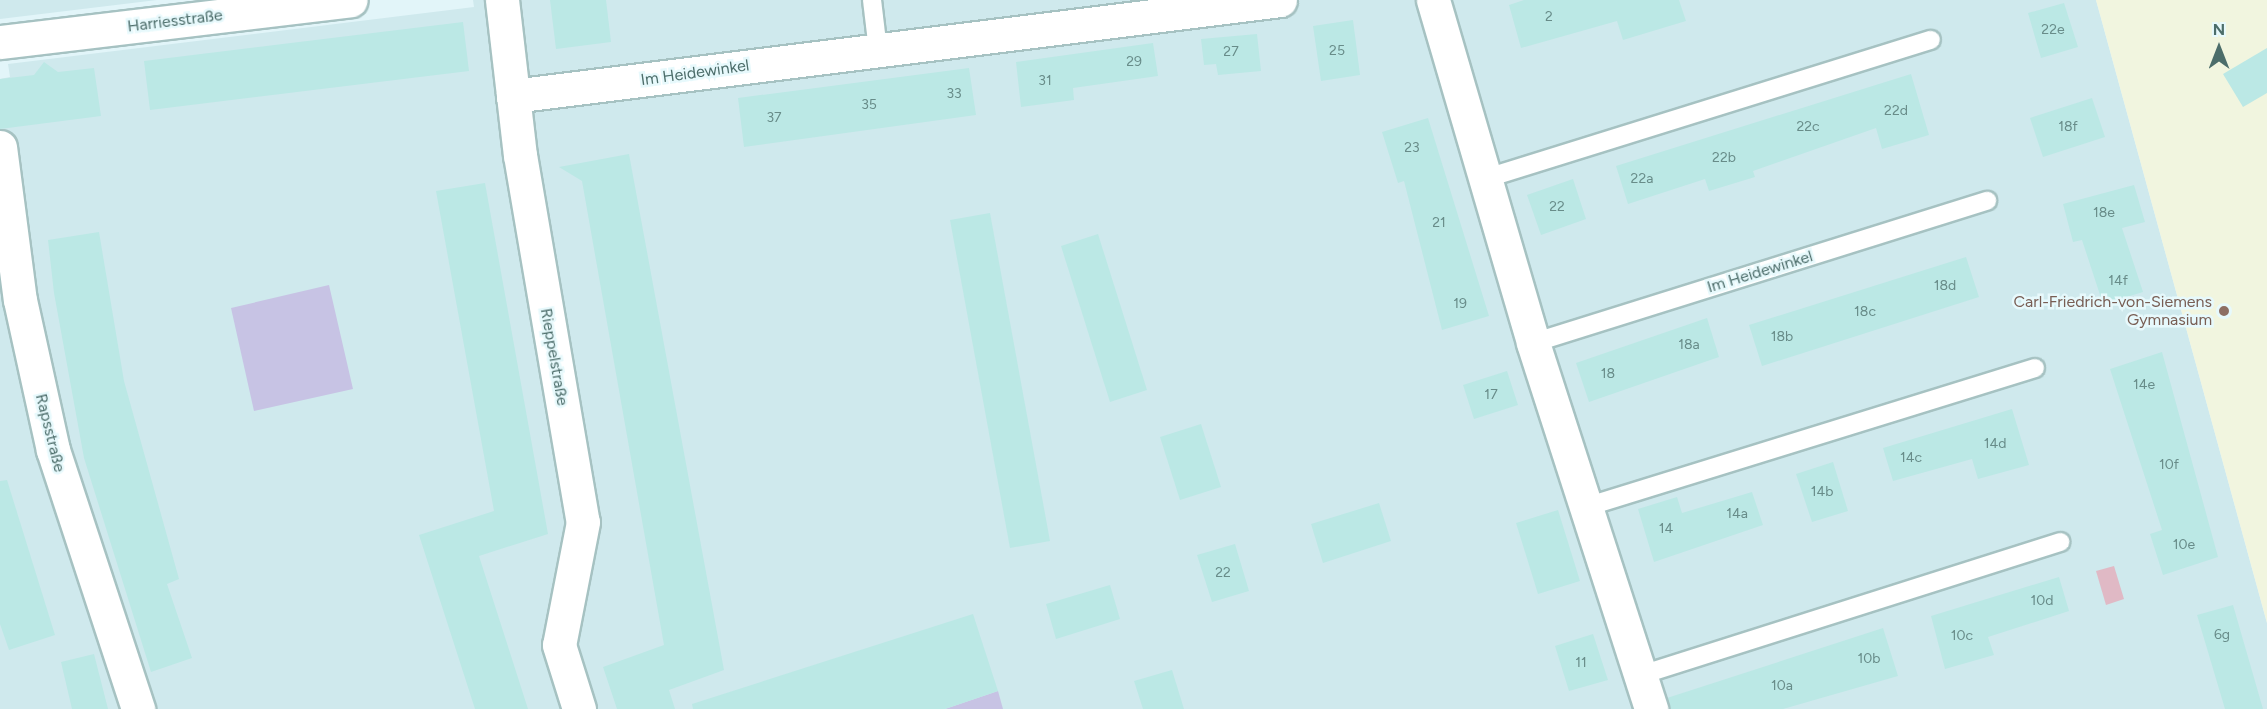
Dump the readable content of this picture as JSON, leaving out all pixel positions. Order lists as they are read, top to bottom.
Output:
{
  "streets": {
    "street": [
      "Harriesstraße",
      "Im Heidewinkel",
      "Rieppelstraße",
      "Rapsstraße"
    ]
  },
  "crossings": [
    ["Im Heidewinkel", "Rieppelstraße"]
  ],
  "places": ["Carl-Friedrich-von-Siemens Gymnasium"],
  "house_numbers": [
    "2",
    "22e",
    "25",
    "27",
    "29",
    "31",
    "33",
    "35",
    "22d",
    "37",
    "22c",
    "18f",
    "23",
    "22b",
    "22a",
    "22",
    "18e",
    "21",
    "14f",
    "18d",
    "19",
    "18c",
    "18b",
    "18a",
    "18",
    "14e",
    "17",
    "14d",
    "14c",
    "10f",
    "14b",
    "14a",
    "14",
    "10e",
    "22",
    "10d",
    "6g",
    "10c",
    "10b",
    "11",
    "10a"
  ],
  "north": "top"
}
